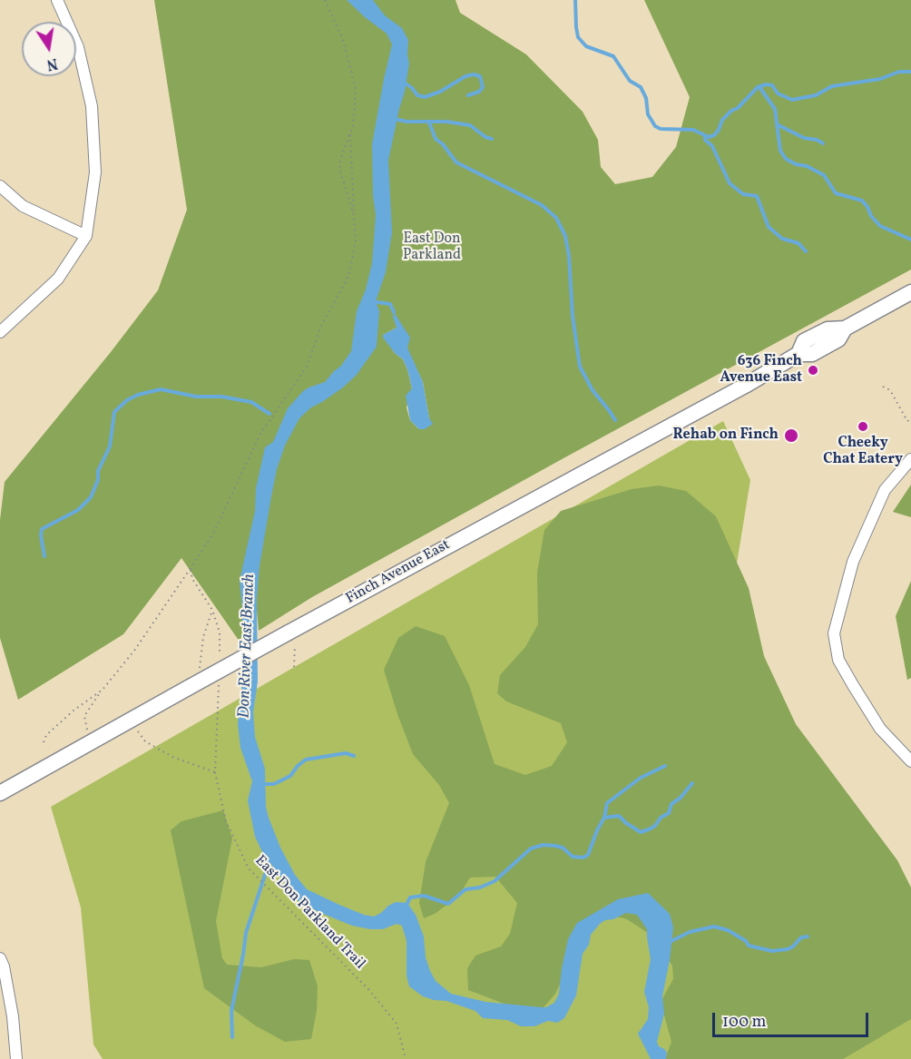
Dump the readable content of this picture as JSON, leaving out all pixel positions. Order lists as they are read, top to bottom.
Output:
{
  "streets": {
    "main road": ["Finch Avenue East"],
    "path": ["East Don Parkland Trail"]
  },
  "water": ["Don River East Branch"],
  "parks": ["East Don Parkland"],
  "places": ["636 Finch Avenue East", "Cheeky Chat Eatery", "Rehab on Finch"],
  "scale_bar": "100 m",
  "north": "bottom"
}
